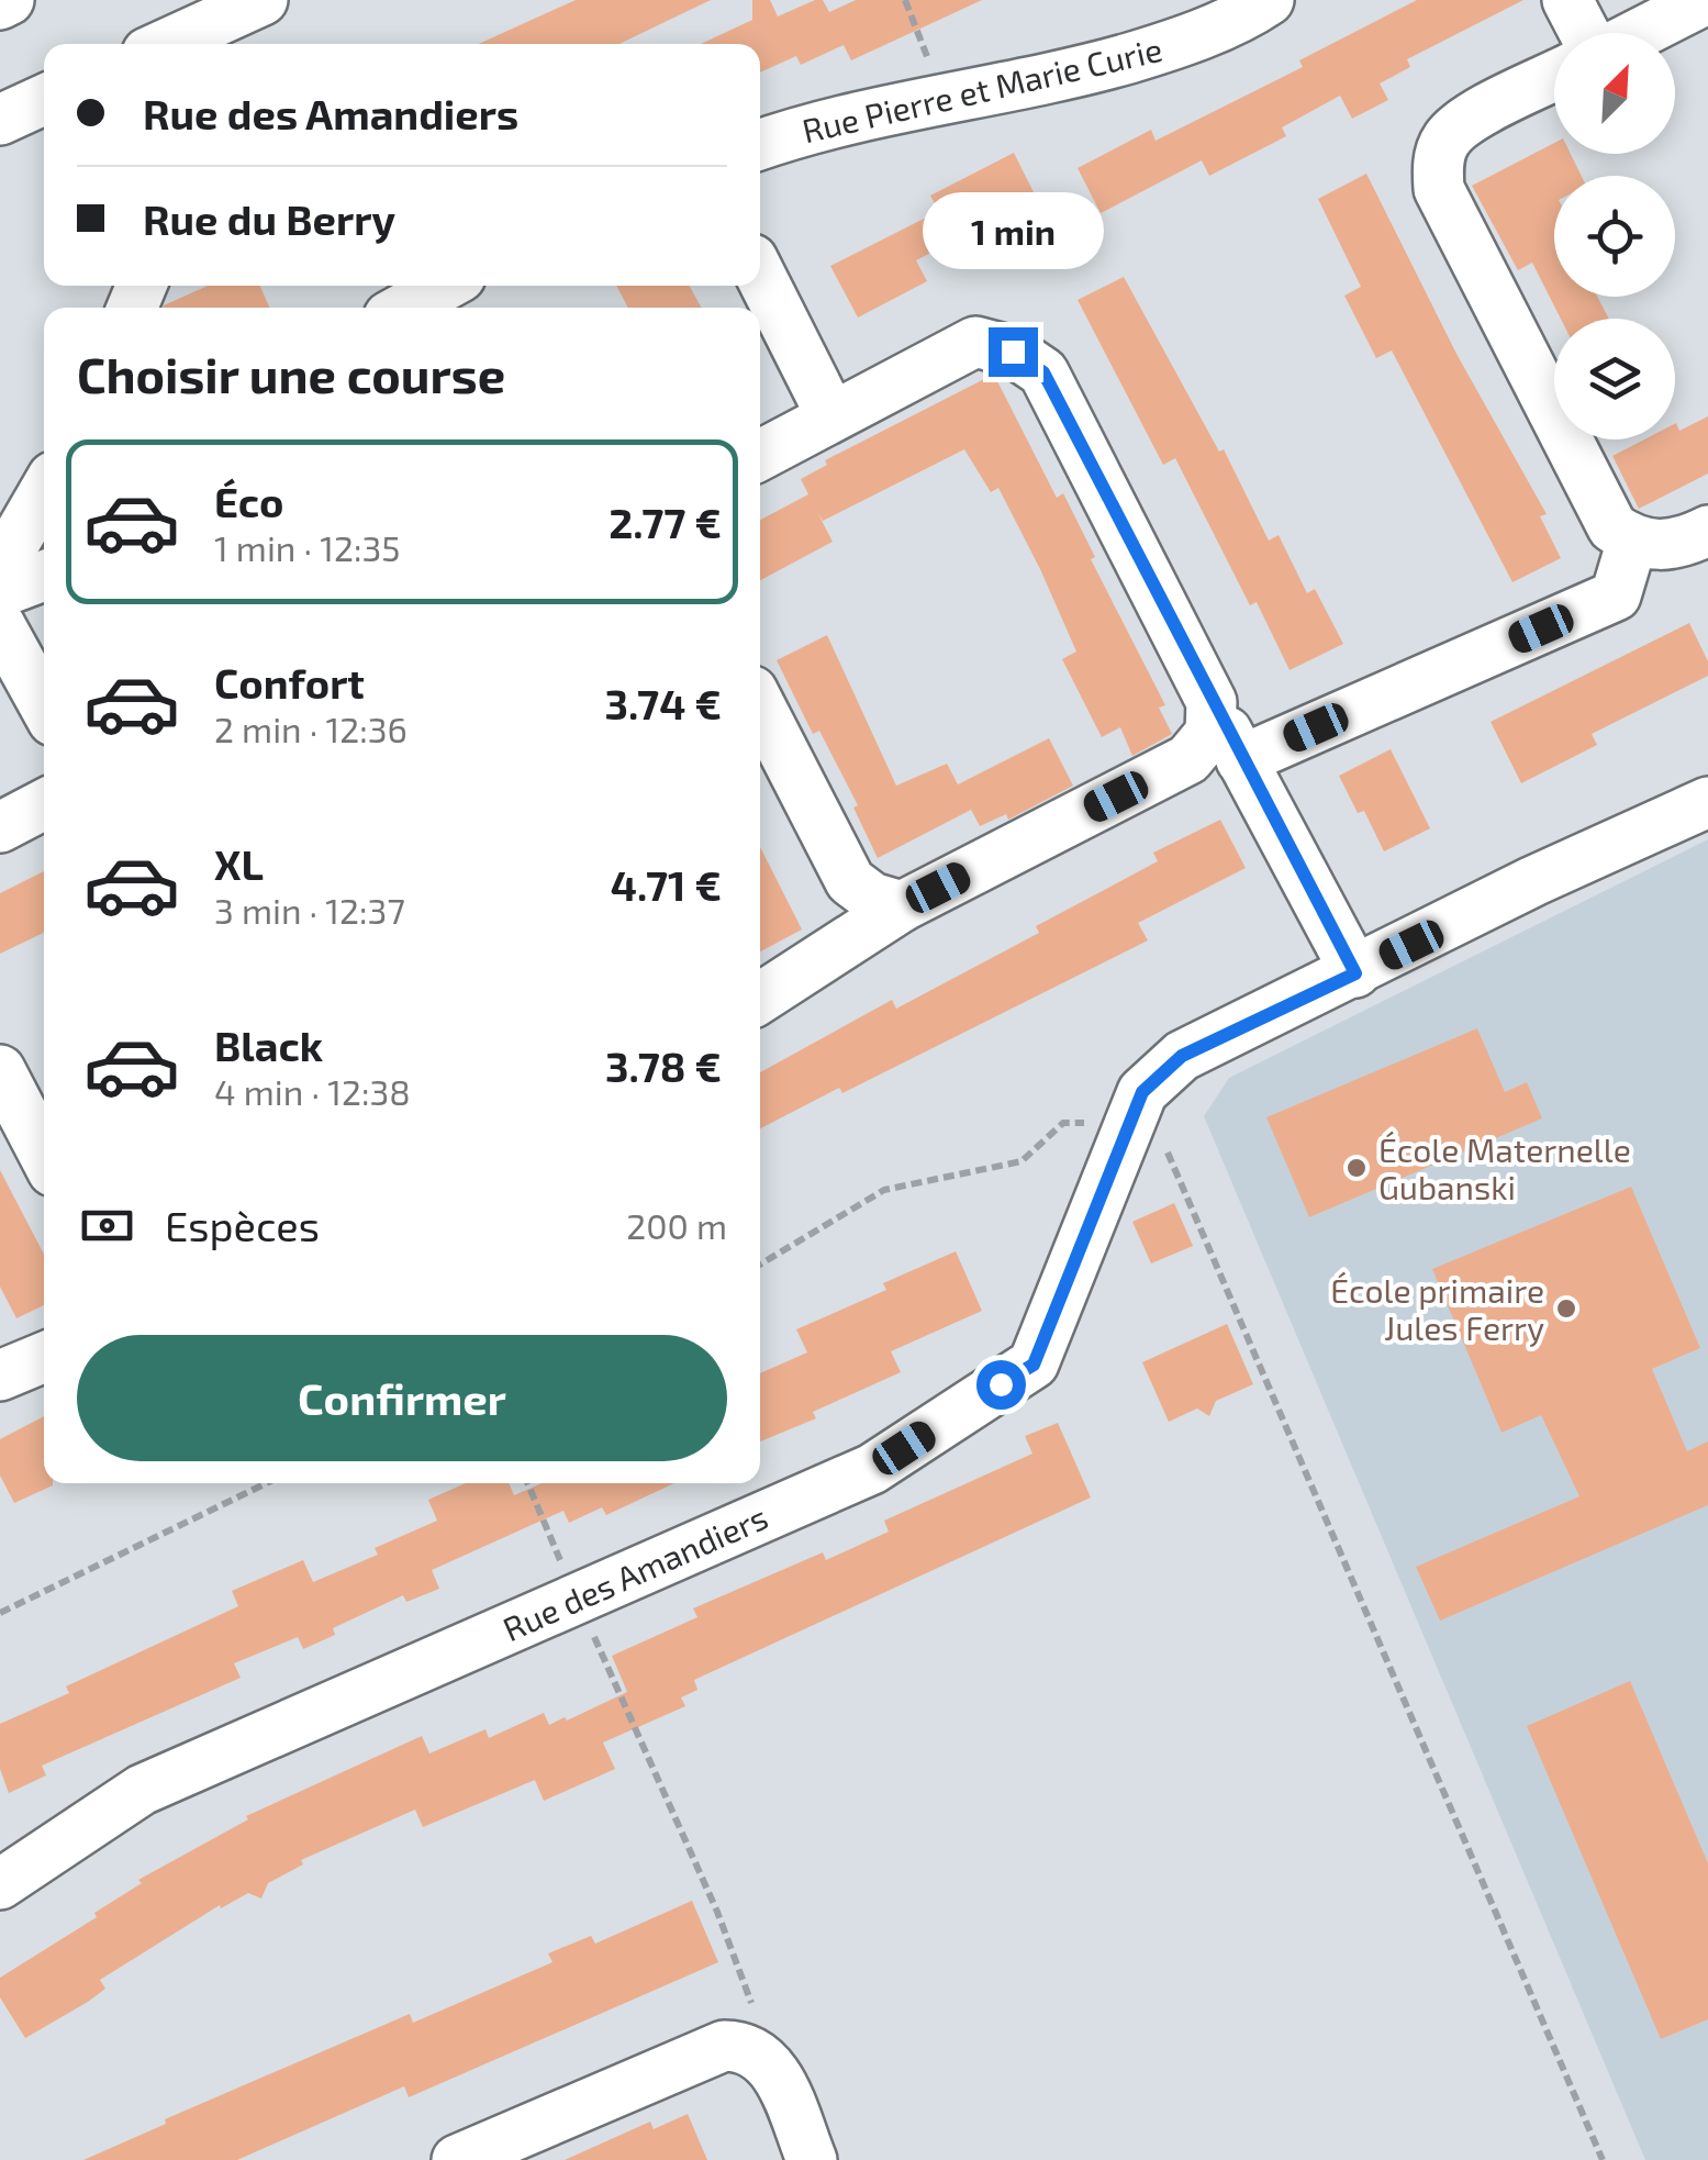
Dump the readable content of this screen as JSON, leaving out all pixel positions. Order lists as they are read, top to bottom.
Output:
{
  "streets": {
    "street": ["Rue Pierre et Marie Curie", "Rue des Amandiers"]
  },
  "places": ["École Maternelle Gubanski", "École primaire Jules Ferry"],
  "north": "top right",
  "page": {
    "banner": ["Rue des Amandiers", "Rue du Berry"],
    "bubble": "1 min",
    "heading": "Choisir une course",
    "list": [
      {
        "name": "Éco",
        "note": "1 min · 12:35",
        "value": "2.77 €"
      },
      {
        "name": "Confort",
        "note": "2 min · 12:36",
        "value": "3.74 €"
      },
      {
        "name": "XL",
        "note": "3 min · 12:37",
        "value": "4.71 €"
      },
      {
        "name": "Black",
        "note": "4 min · 12:38",
        "value": "3.78 €"
      }
    ],
    "pay": ["Espèces", "200 m"],
    "buttons": "Confirmer"
  }
}
